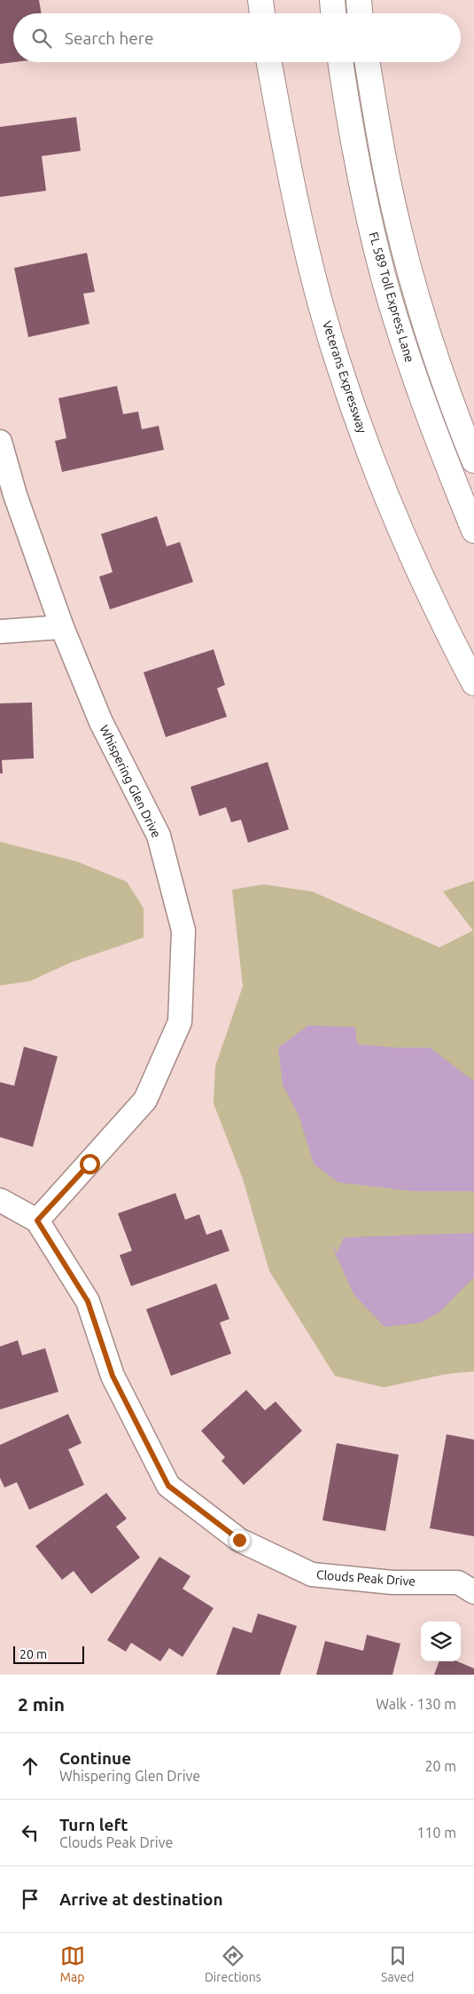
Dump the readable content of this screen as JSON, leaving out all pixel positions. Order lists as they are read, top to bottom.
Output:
{
  "streets": {
    "highway": ["FL 589 Toll Express Lane", "Veterans Expressway"],
    "street": ["Whispering Glen Drive", "Clouds Peak Drive"]
  },
  "crossings": [
    ["Whispering Glen Drive", "Clouds Peak Drive"]
  ],
  "scale_bar": "20 m",
  "page": {
    "search": "Search here",
    "scale": "20 m",
    "heading": ["2 min", "Walk · 130 m"],
    "list": [
      ["Continue", "Whispering Glen Drive", "20 m"],
      ["Turn left", "Clouds Peak Drive", "110 m"],
      "Arrive at destination"
    ],
    "nav": ["Map", "Directions", "Saved"]
  }
}
